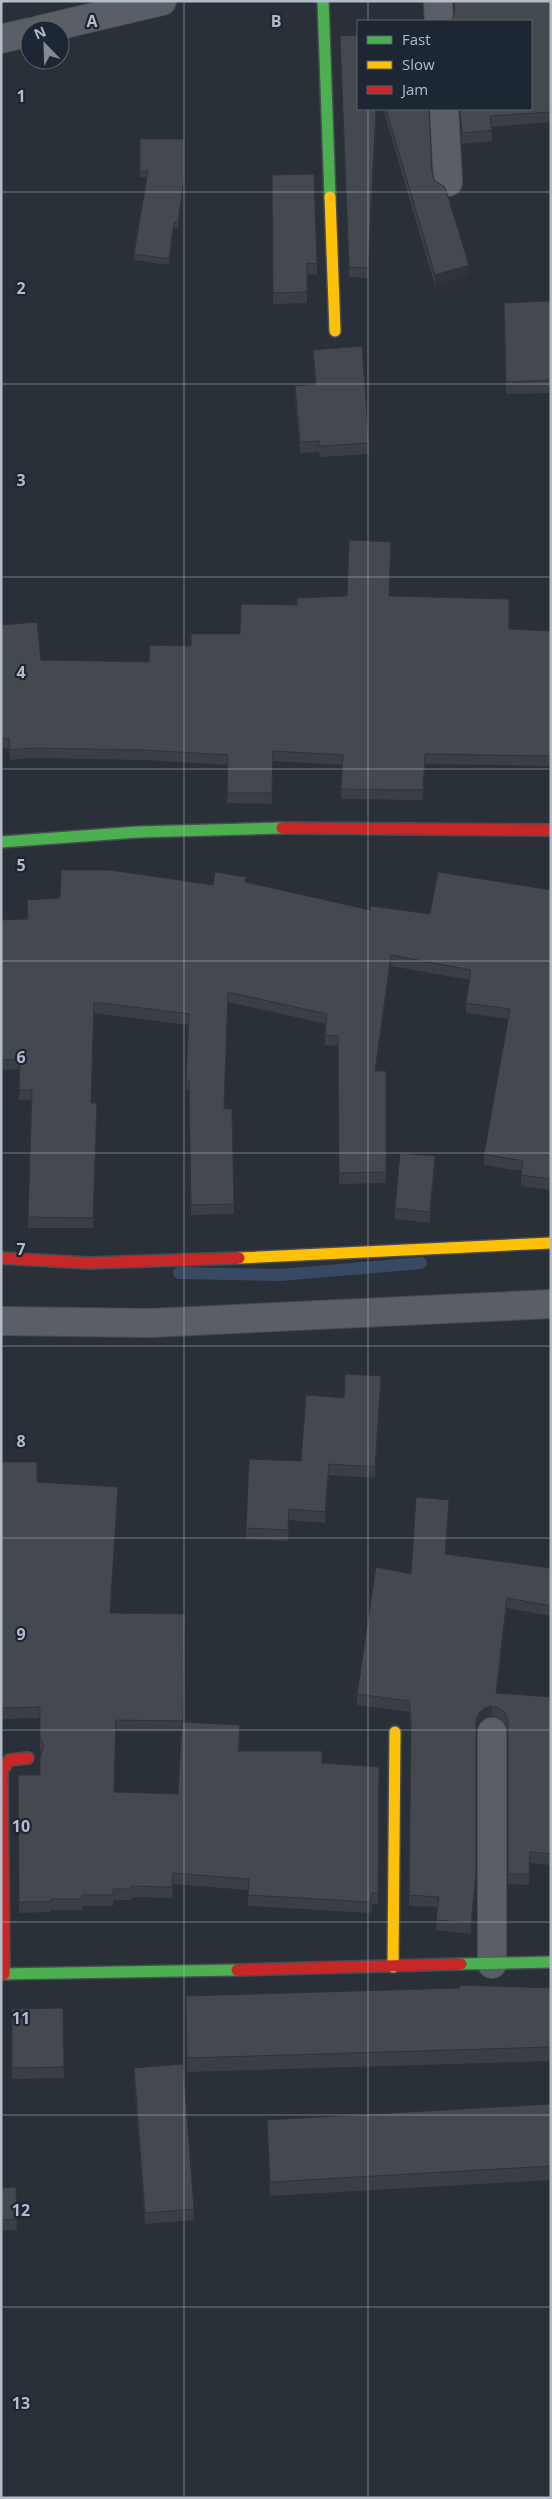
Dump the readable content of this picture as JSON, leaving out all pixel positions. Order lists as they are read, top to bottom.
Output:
{
  "legend": ["Fast", "Slow", "Jam"],
  "north": "top left",
  "grid": {
    "columns": ["A", "B"],
    "rows": [
      "1",
      "2",
      "3",
      "4",
      "5",
      "6",
      "7",
      "8",
      "9",
      "10",
      "11",
      "12",
      "13"
    ]
  }
}
